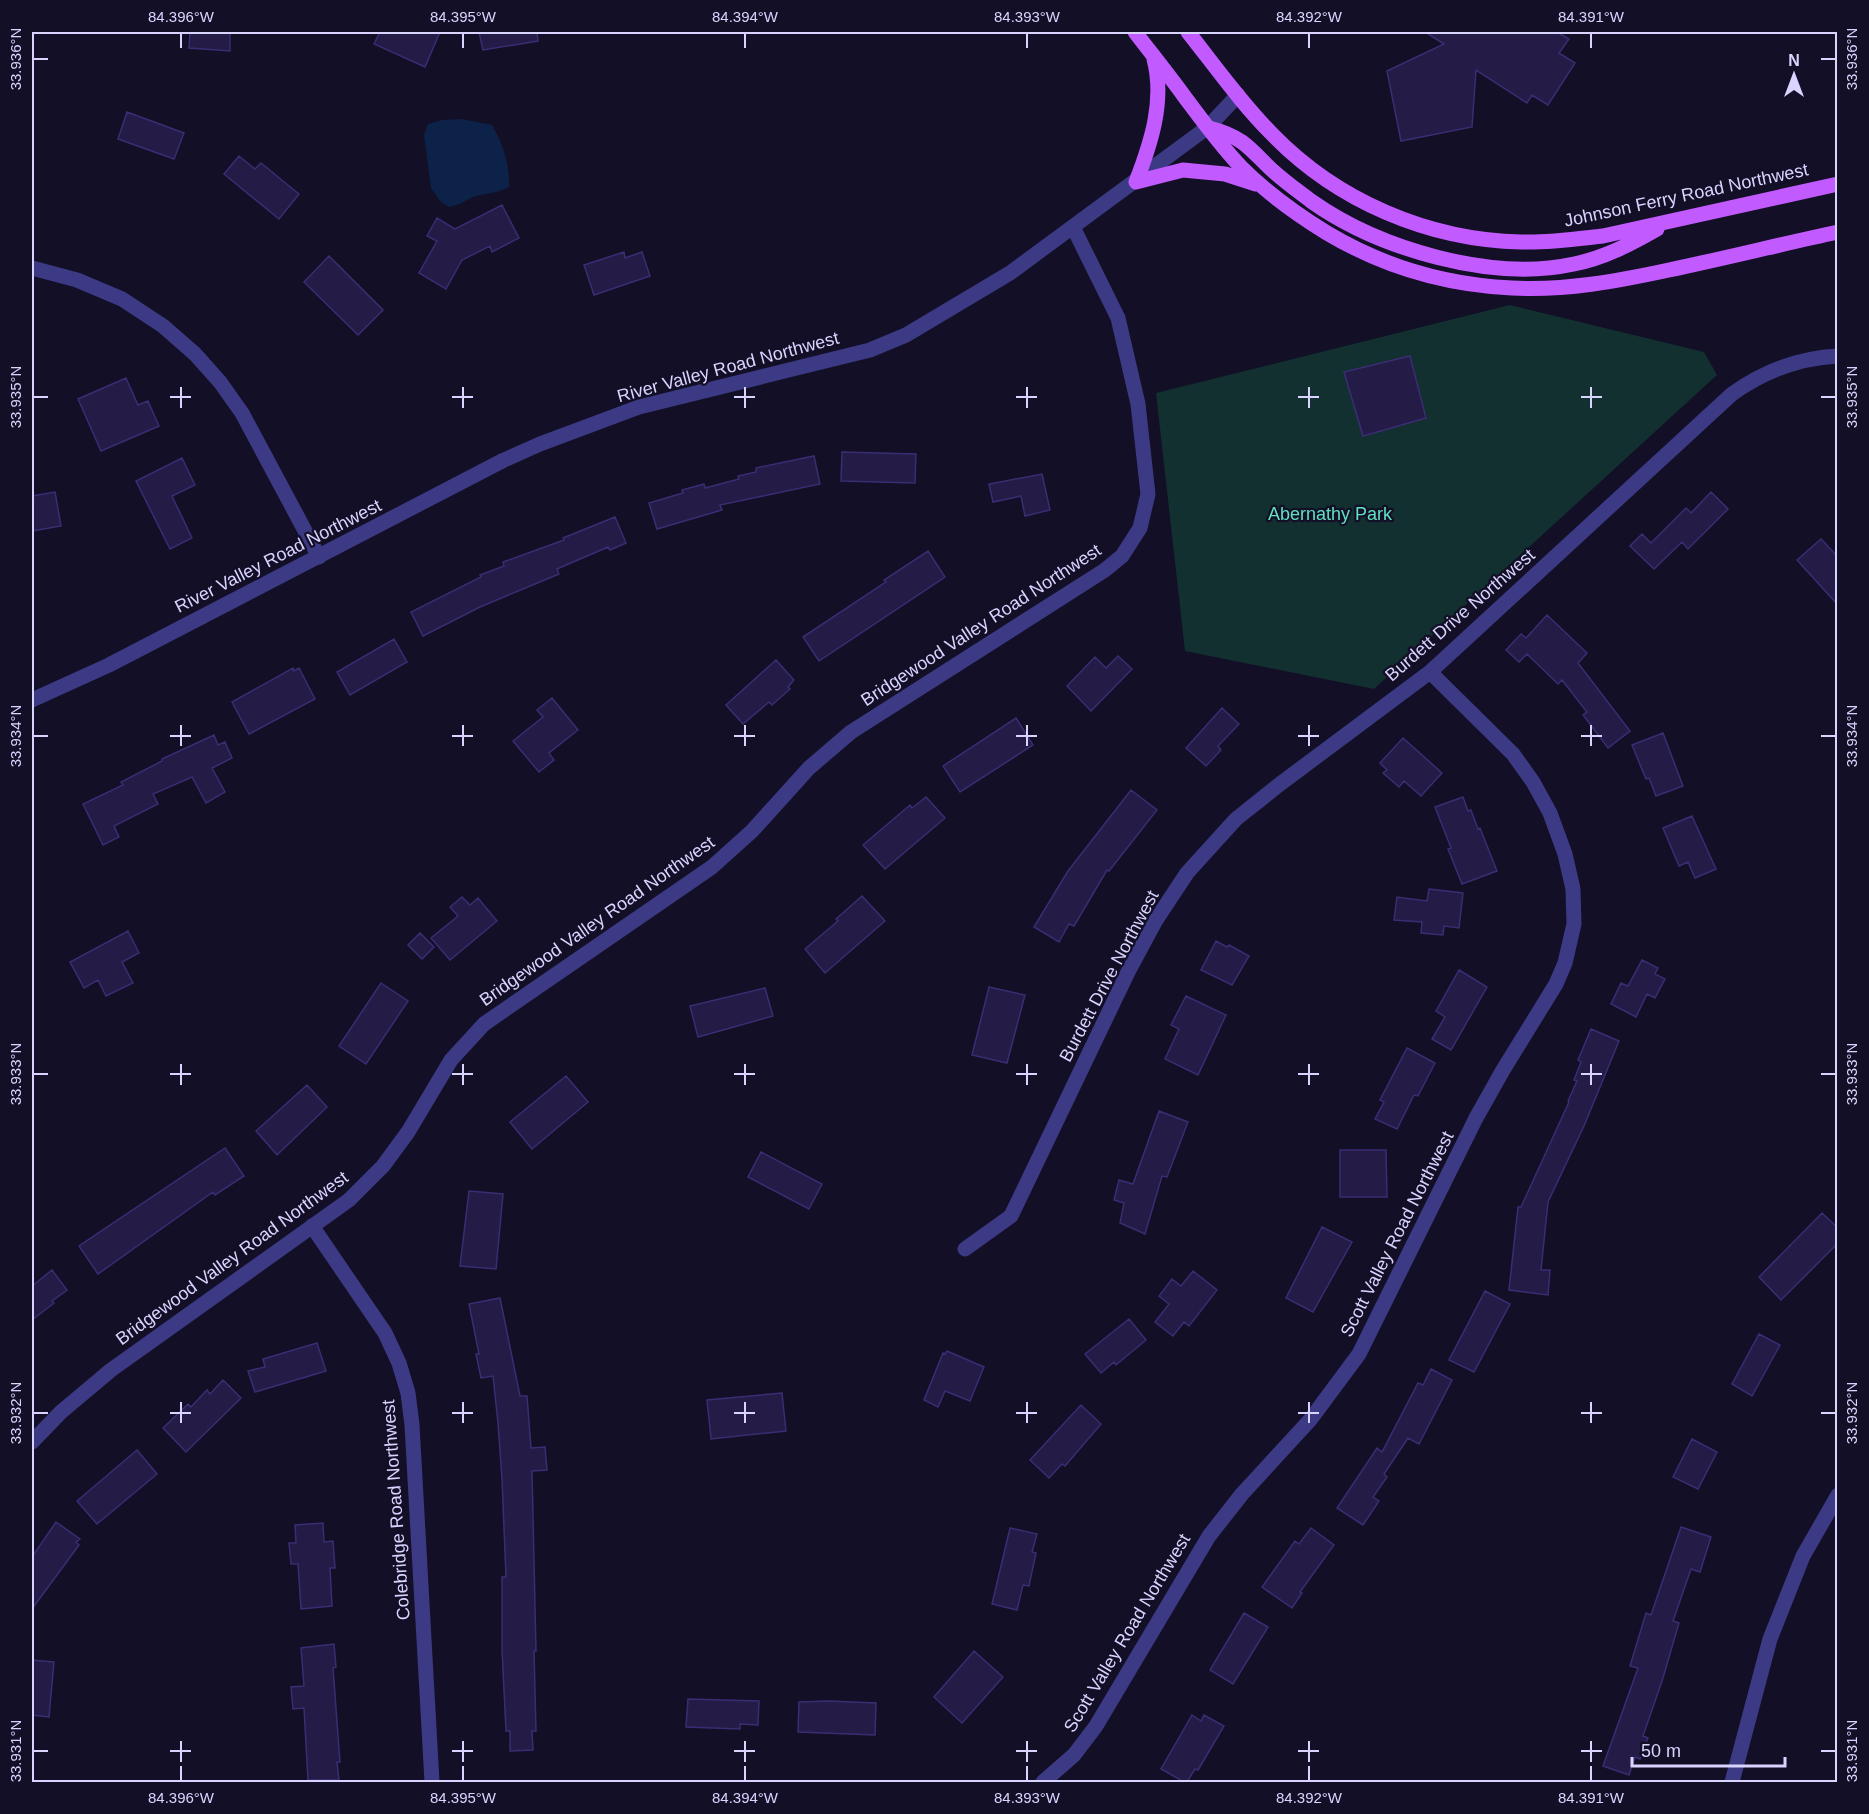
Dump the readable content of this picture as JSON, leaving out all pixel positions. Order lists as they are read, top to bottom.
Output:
{
  "streets": {
    "main road": ["Johnson Ferry Road Northwest"],
    "street": [
      "River Valley Road Northwest",
      "Burdett Drive Northwest",
      "Bridgewood Valley Road Northwest",
      "Scott Valley Road Northwest",
      "Colebridge Road Northwest"
    ]
  },
  "crossings": [
    ["Johnson Ferry Road Northwest", "River Valley Road Northwest"],
    ["River Valley Road Northwest", "Bridgewood Valley Road Northwest"],
    ["Burdett Drive Northwest", "Scott Valley Road Northwest"],
    ["Bridgewood Valley Road Northwest", "Colebridge Road Northwest"]
  ],
  "parks": ["Abernathy Park"],
  "scale_bar": "50 m",
  "north": "top",
  "coordinates": [
    "84.396°W",
    "84.395°W",
    "84.394°W",
    "84.393°W",
    "84.392°W",
    "84.391°W",
    "33.936°N",
    "33.935°N",
    "33.934°N",
    "33.933°N",
    "33.932°N",
    "33.931°N"
  ]
}
